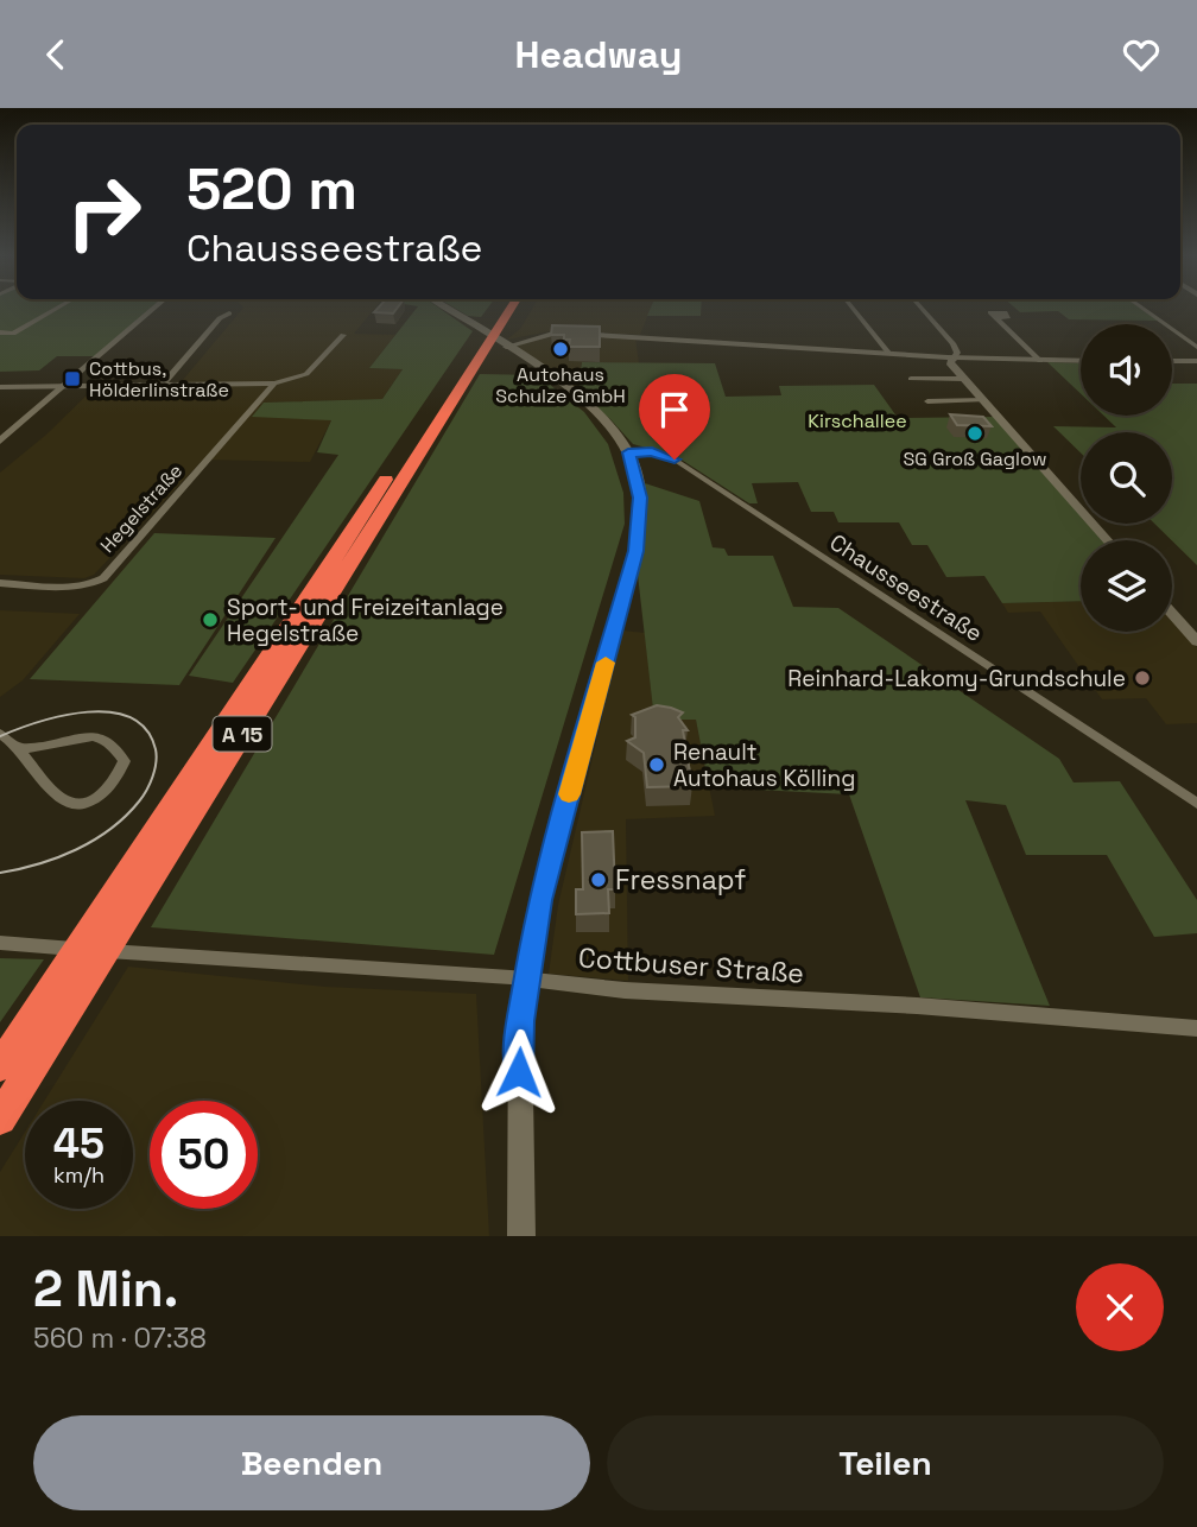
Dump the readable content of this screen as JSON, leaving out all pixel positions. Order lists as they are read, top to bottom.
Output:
{
  "streets": {
    "highway": ["A 15"],
    "street": ["Hegelstraße", "Chausseestraße", "Cottbuser Straße"]
  },
  "parks": ["Kirschallee"],
  "places": {
    "other": [
      "Autohaus Schulze GmbH",
      "SG Groß Gaglow",
      "Sport- und Freizeitanlage Hegelstraße",
      "Reinhard-Lakomy-Grundschule",
      "Renault Autohaus Kölling",
      "Fressnapf"
    ],
    "transit": ["Cottbus, Hölderlinstraße"]
  },
  "page": {
    "header": "Headway",
    "turn": ["520 m", "Chausseestraße"],
    "speed": "45 km/h",
    "limit": "50",
    "heading": ["2 Min.", "560 m · 07:38"],
    "buttons": ["Beenden", "Teilen"]
  }
}
